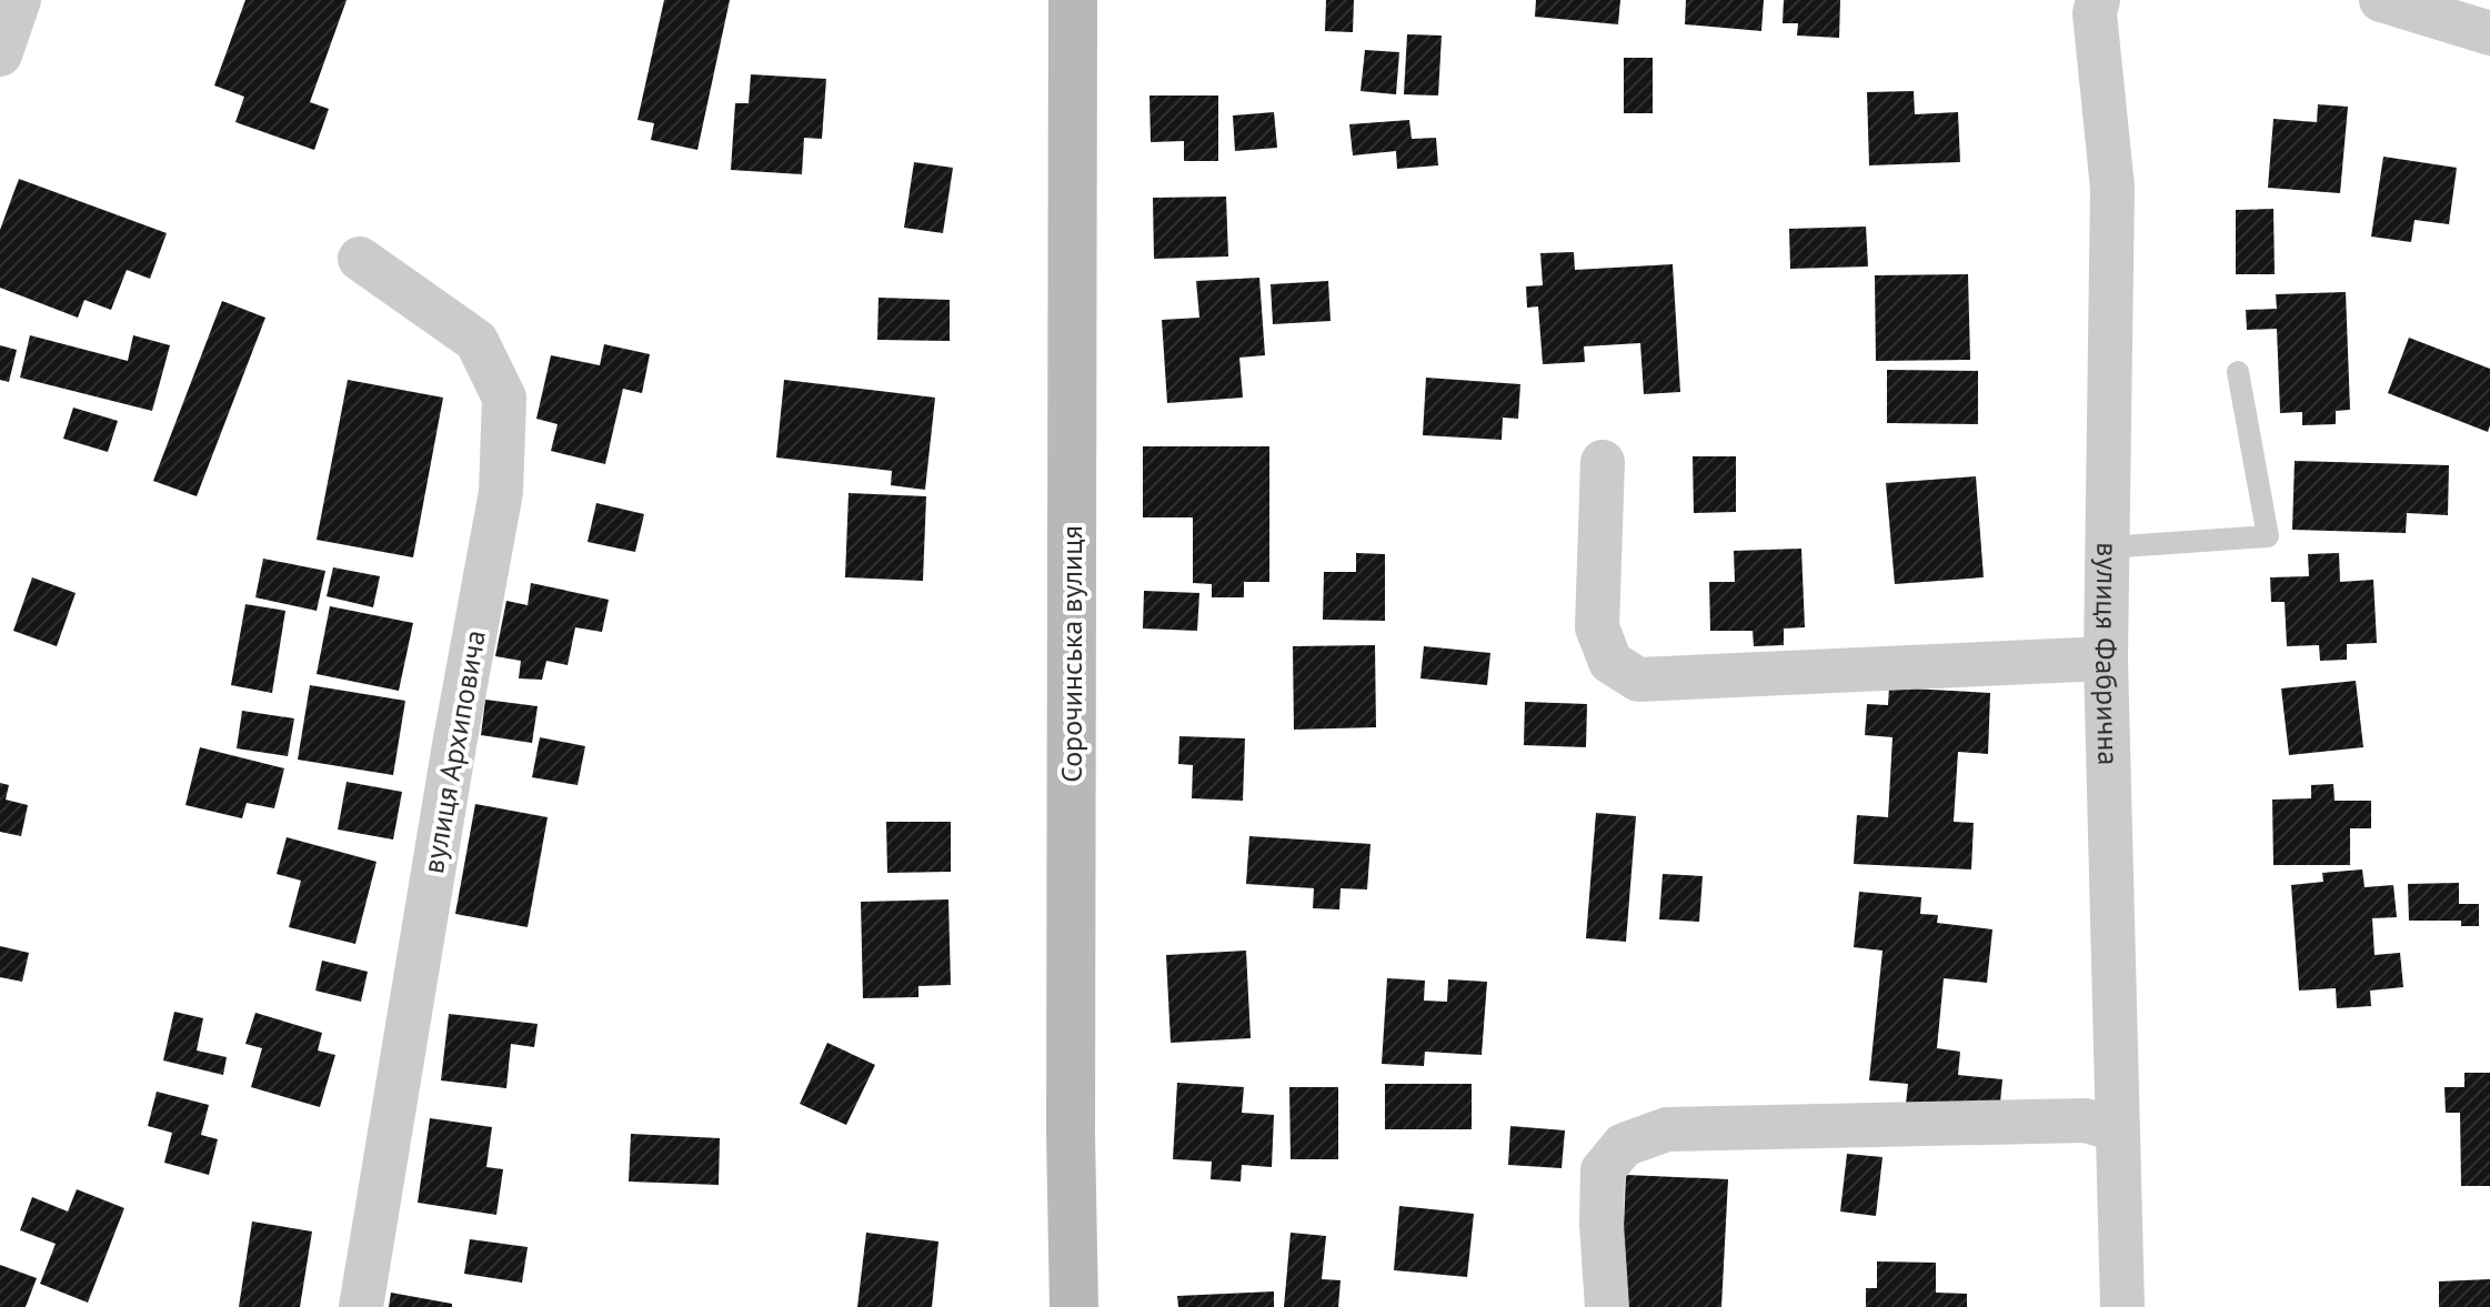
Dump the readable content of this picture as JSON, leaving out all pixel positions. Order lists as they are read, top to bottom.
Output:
{
  "streets": {
    "main road": ["Сорочинська вулиця"],
    "street": ["вулиця Фабрична", "вулиця Архиповича"]
  }
}
